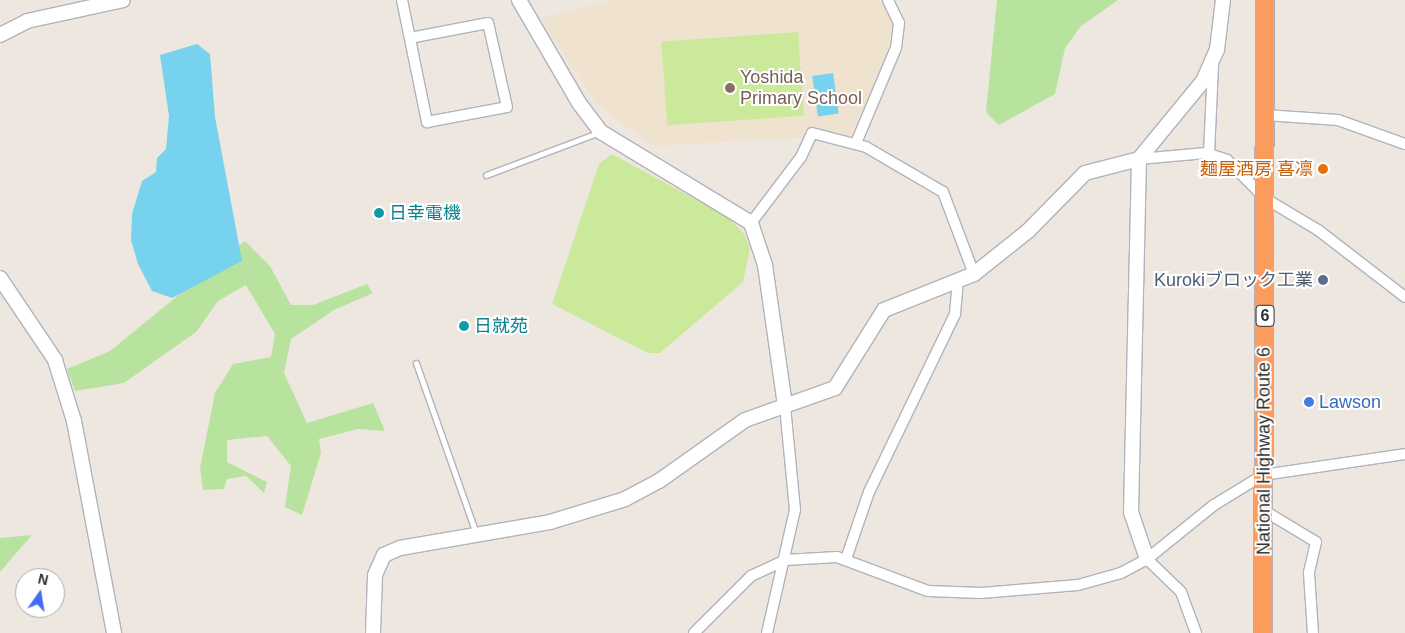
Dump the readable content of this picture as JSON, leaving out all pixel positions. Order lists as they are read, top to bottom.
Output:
{
  "streets": {
    "highway": ["6", "National Highway Route 6"]
  },
  "places": [
    "Yoshida Primary School",
    "麺屋酒房 喜凛",
    "日幸電機",
    "Kurokiブロック工業",
    "日就苑",
    "Lawson"
  ],
  "north": "top"
}
